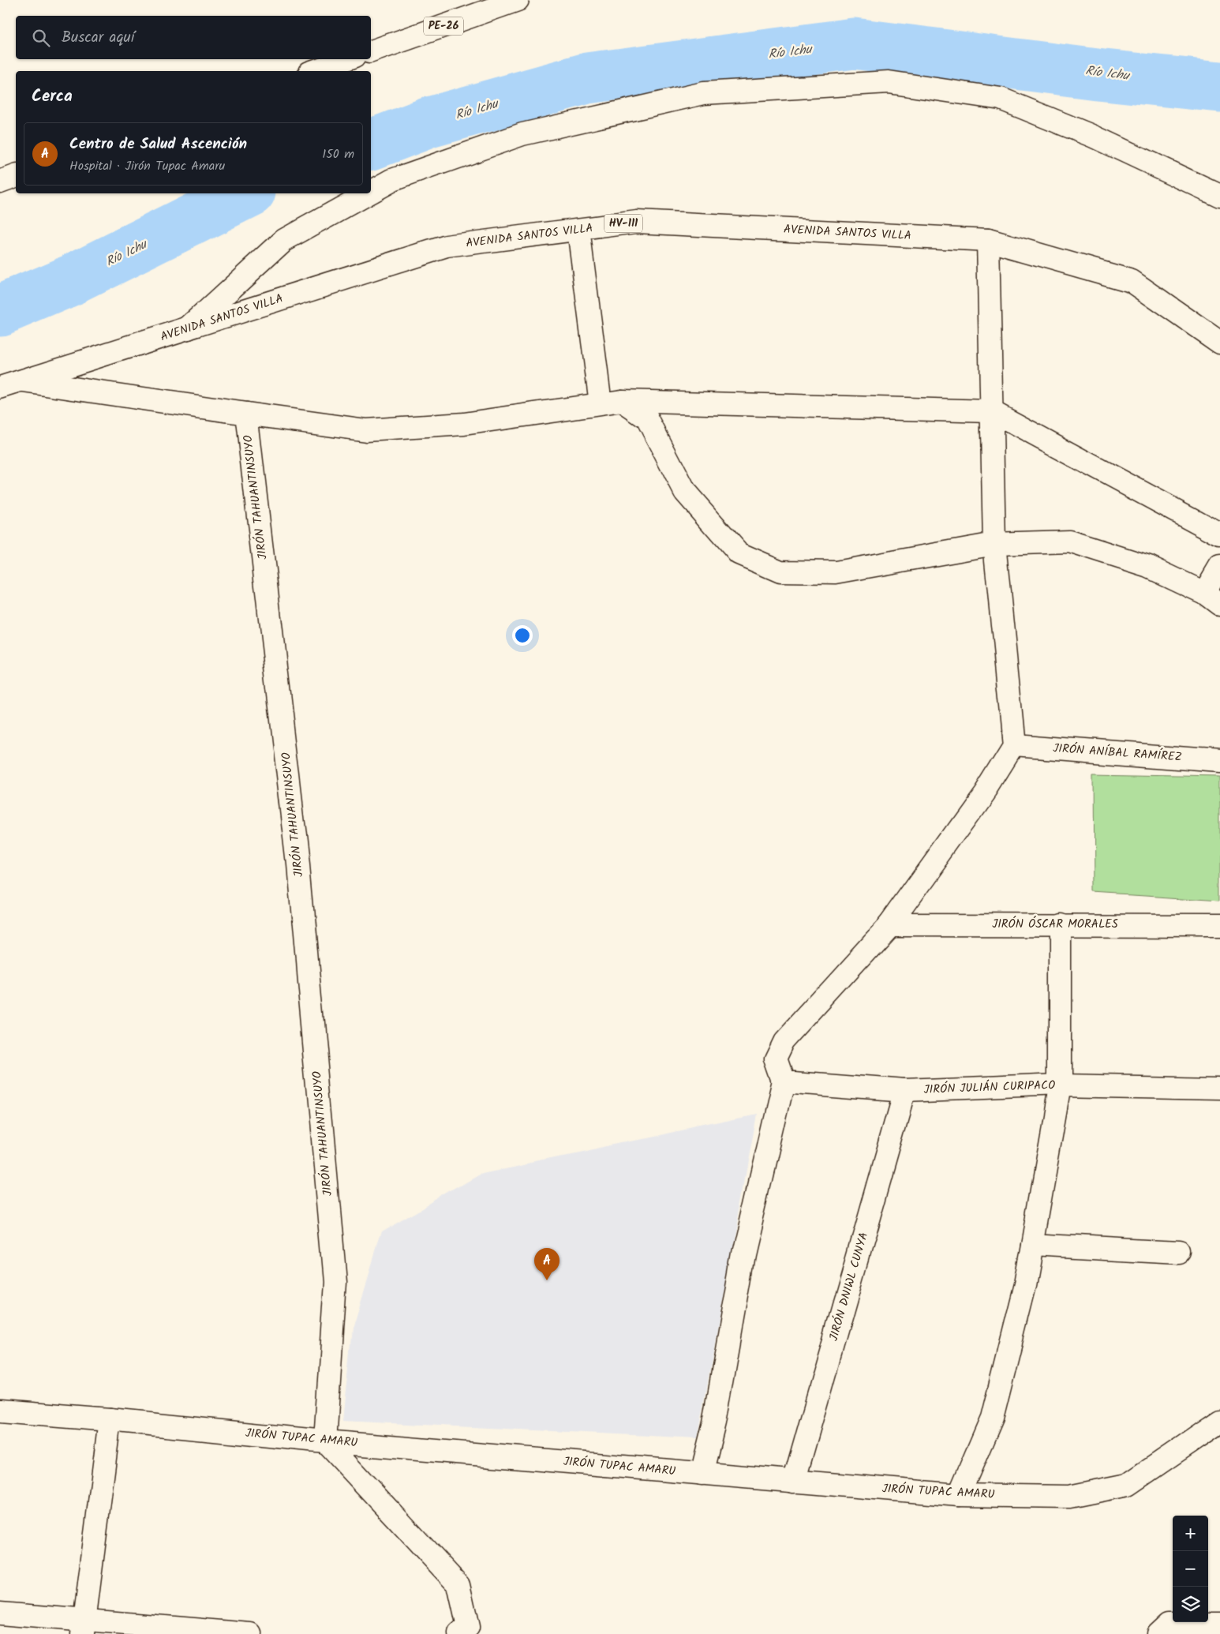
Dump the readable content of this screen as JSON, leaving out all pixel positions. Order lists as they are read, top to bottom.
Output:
{
  "streets": {
    "main road": [
      "PE-26",
      "HV-111",
      "AVENIDA SANTOS VILLA",
      "JIRÓN TAHUANTINSUYO",
      "JIRÓN ANÍBAL RAMÍREZ",
      "JIRÓN ÓSCAR MORALES",
      "JIRÓN JULIÁN CURIPACO",
      "JIRÓN DNIWL CUNYA",
      "JIRÓN TUPAC AMARU"
    ]
  },
  "crossings": [
    ["JIRÓN TAHUANTINSUYO", "JIRÓN TUPAC AMARU"],
    ["JIRÓN JULIÁN CURIPACO", "JIRÓN DNIWL CUNYA"],
    ["JIRÓN DNIWL CUNYA", "JIRÓN TUPAC AMARU"]
  ],
  "water": ["Río Ichu"],
  "page": {
    "search": "Buscar aquí",
    "heading": "Cerca",
    "list": [
      {
        "mark": "A",
        "name": "Centro de Salud Ascención",
        "note": "Hospital · Jirón Tupac Amaru",
        "value": "150 m"
      }
    ],
    "pins": "A",
    "map_buttons": ["+", "−"]
  }
}
